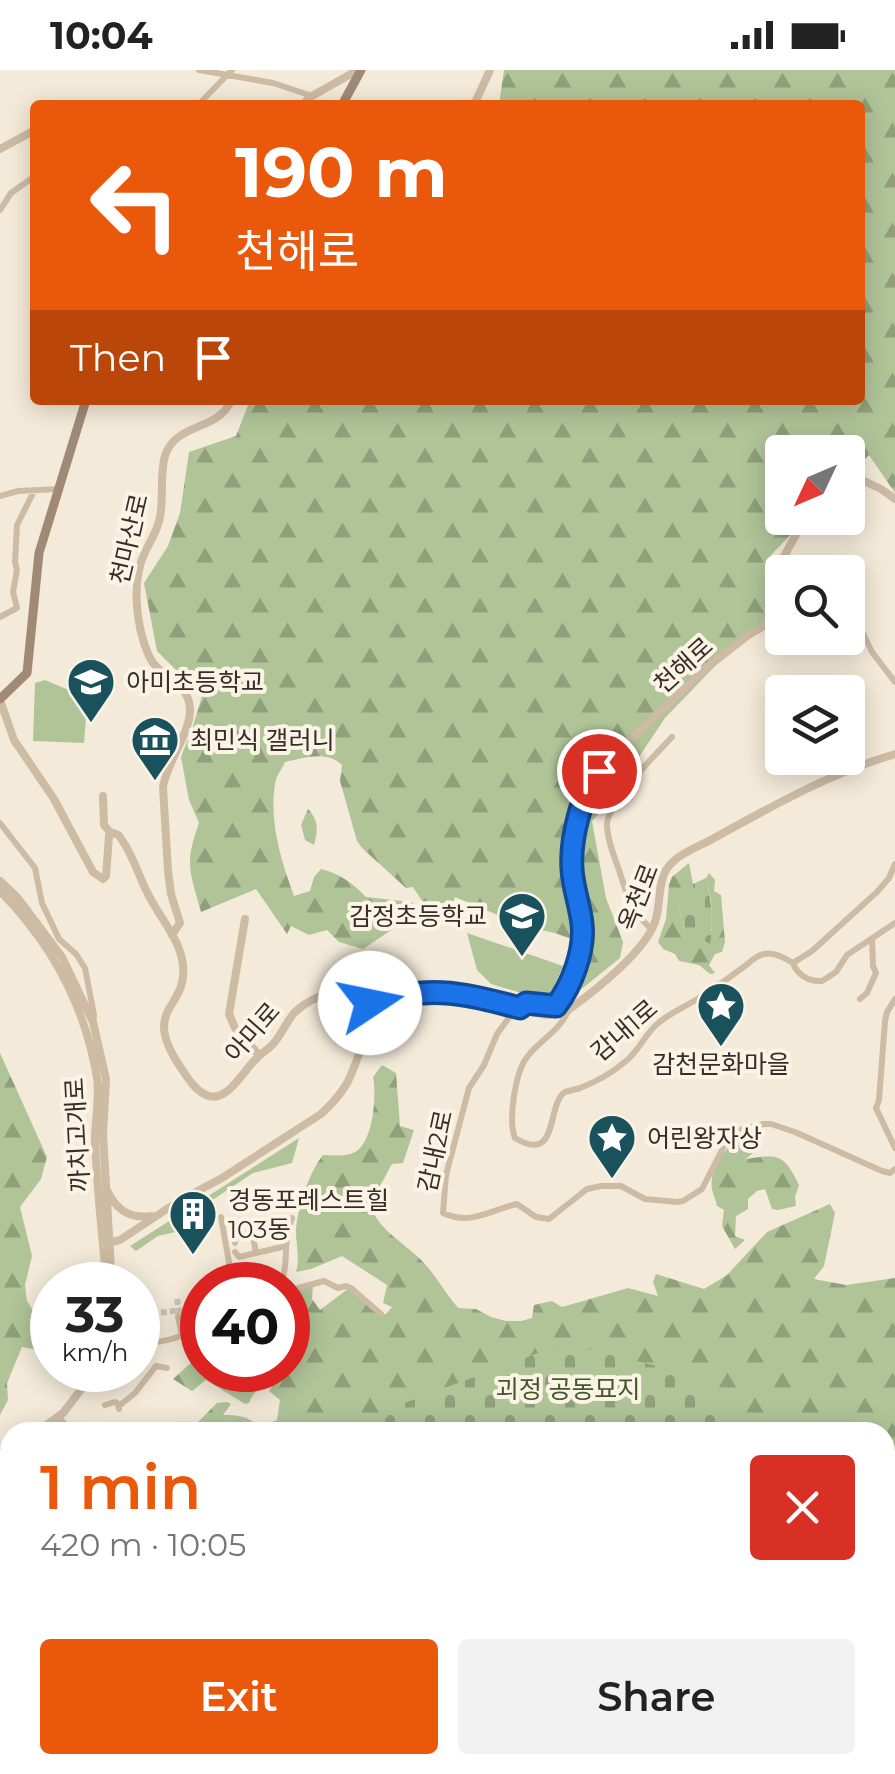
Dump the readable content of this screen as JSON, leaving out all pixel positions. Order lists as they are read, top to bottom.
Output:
{
  "streets": {
    "street": [
      "천마산로",
      "천해로",
      "옥천로",
      "감내1로",
      "아미로",
      "까치고개로",
      "감내2로"
    ]
  },
  "crossings": [
    ["천마산로", "아미로"],
    ["천해로", "감내2로"],
    ["옥천로", "감내1로"]
  ],
  "parks": ["괴정 공동묘지"],
  "places": {
    "school or university": ["아미초등학교", "감정초등학교"],
    "museum": ["최민식 갤러니"],
    "place": ["감천문화마을", "어린왕자상"],
    "building": ["경동포레스트힐 103동"]
  },
  "north": "bottom left",
  "page": {
    "status": "10:04",
    "turn": ["190 m", "천해로"],
    "then": "Then",
    "speed": "33 km/h",
    "limit": "40",
    "heading": ["1 min", "420 m · 10:05"],
    "buttons": ["Exit", "Share"]
  }
}
